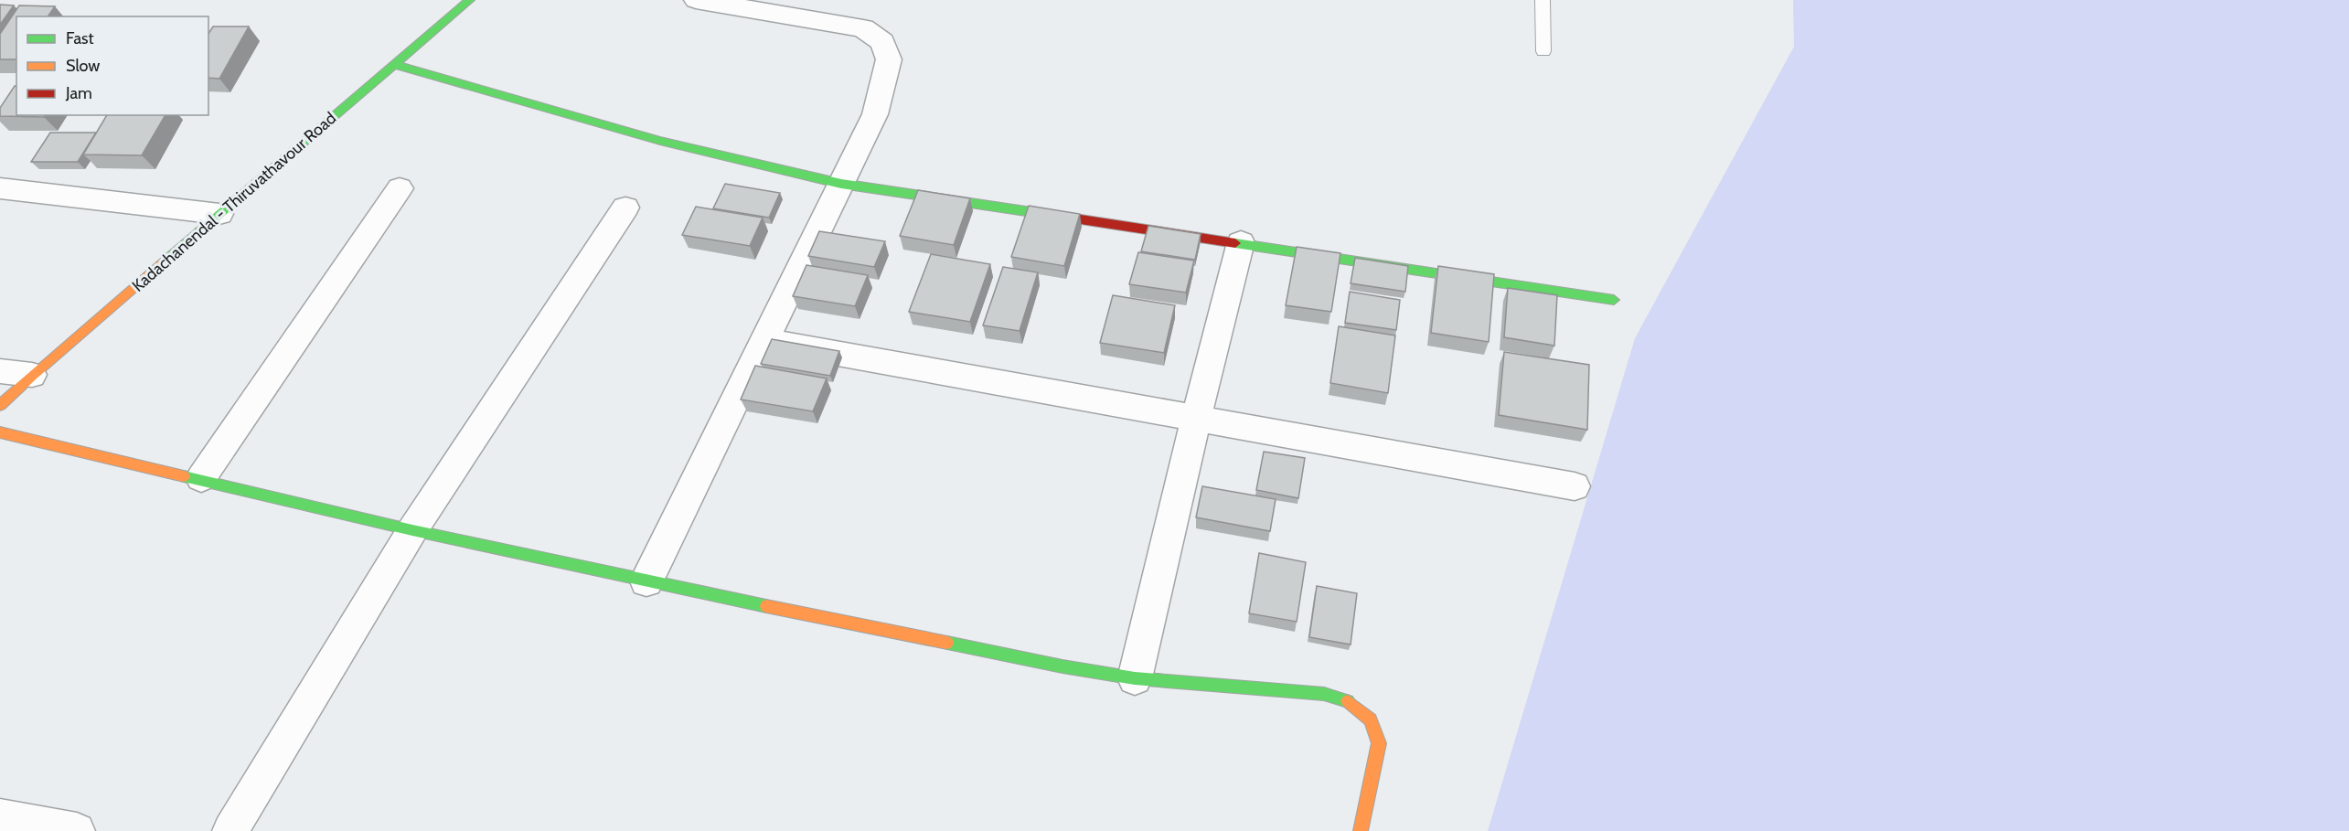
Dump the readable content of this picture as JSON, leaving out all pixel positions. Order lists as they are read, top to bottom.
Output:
{
  "streets": {
    "street": ["Kadachanendal - Thiruvathavour Road"]
  },
  "legend": ["Fast", "Slow", "Jam"]
}
